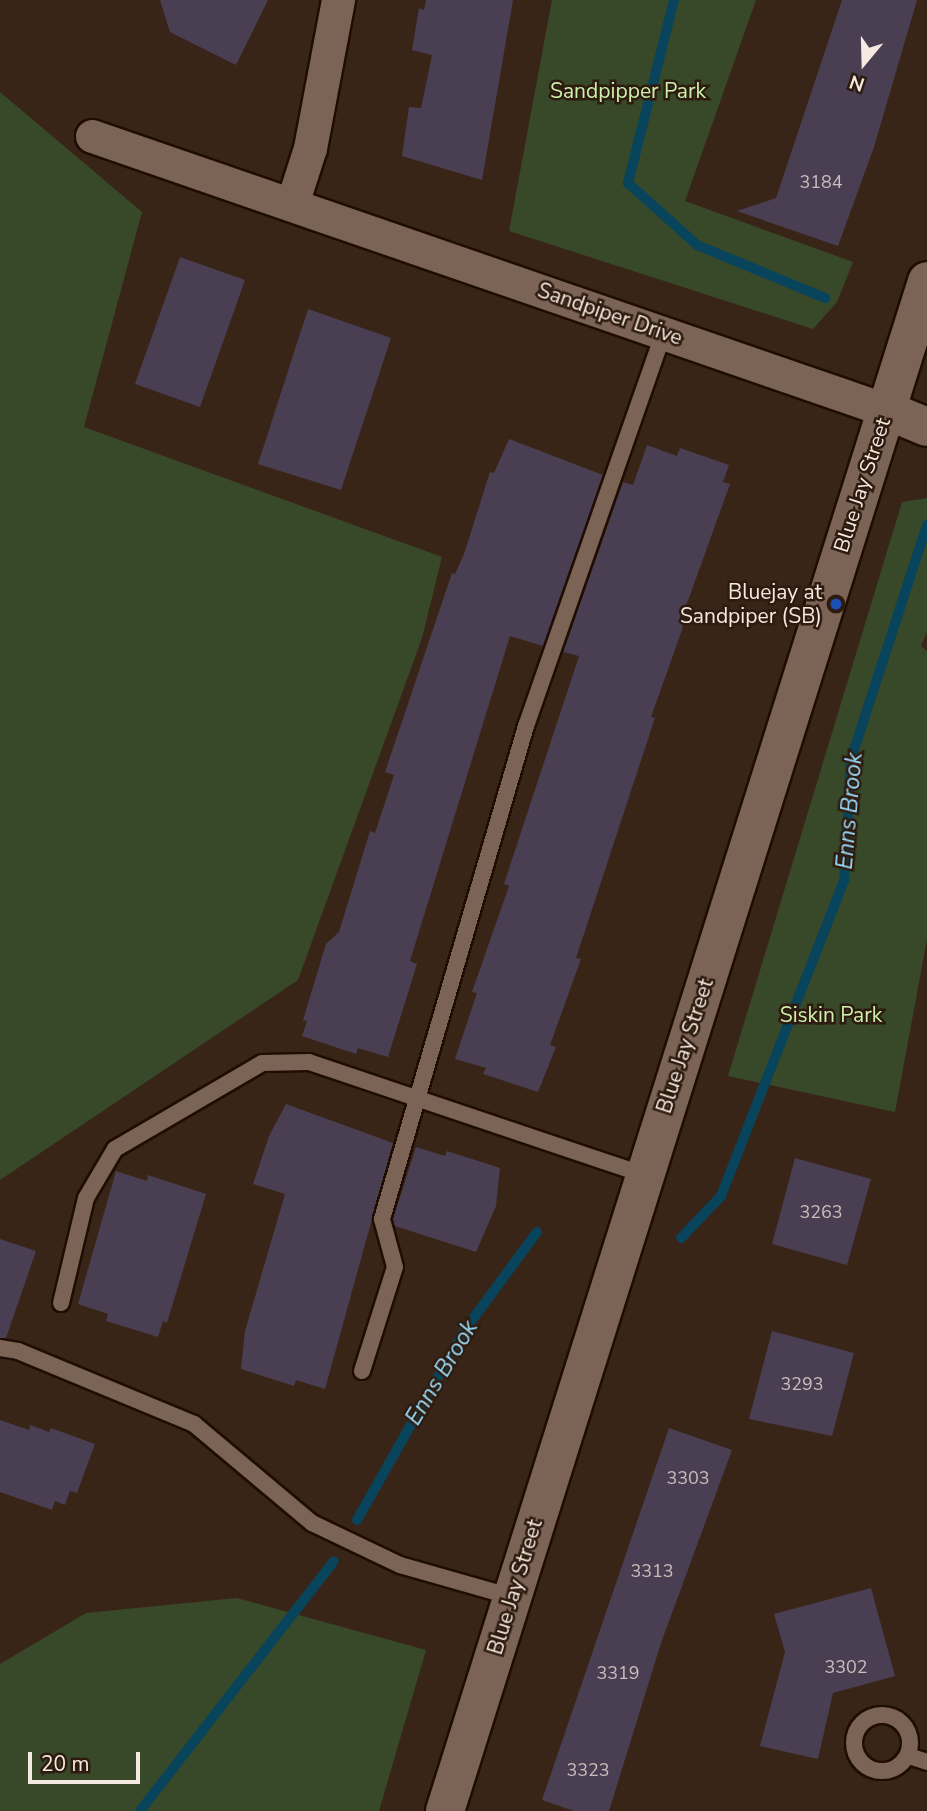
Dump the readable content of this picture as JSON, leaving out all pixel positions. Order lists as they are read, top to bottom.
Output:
{
  "streets": {
    "street": ["Sandpiper Drive", "Blue Jay Street"]
  },
  "crossings": [
    ["Sandpiper Drive", "Blue Jay Street"]
  ],
  "water": ["Enns Brook"],
  "parks": ["Sandpipper Park", "Siskin Park"],
  "places": ["Bluejay at Sandpiper (SB)"],
  "house_numbers": [
    "3184",
    "3263",
    "3293",
    "3303",
    "3313",
    "3302",
    "3319",
    "3323"
  ],
  "scale_bar": "20 m",
  "north": "bottom"
}
